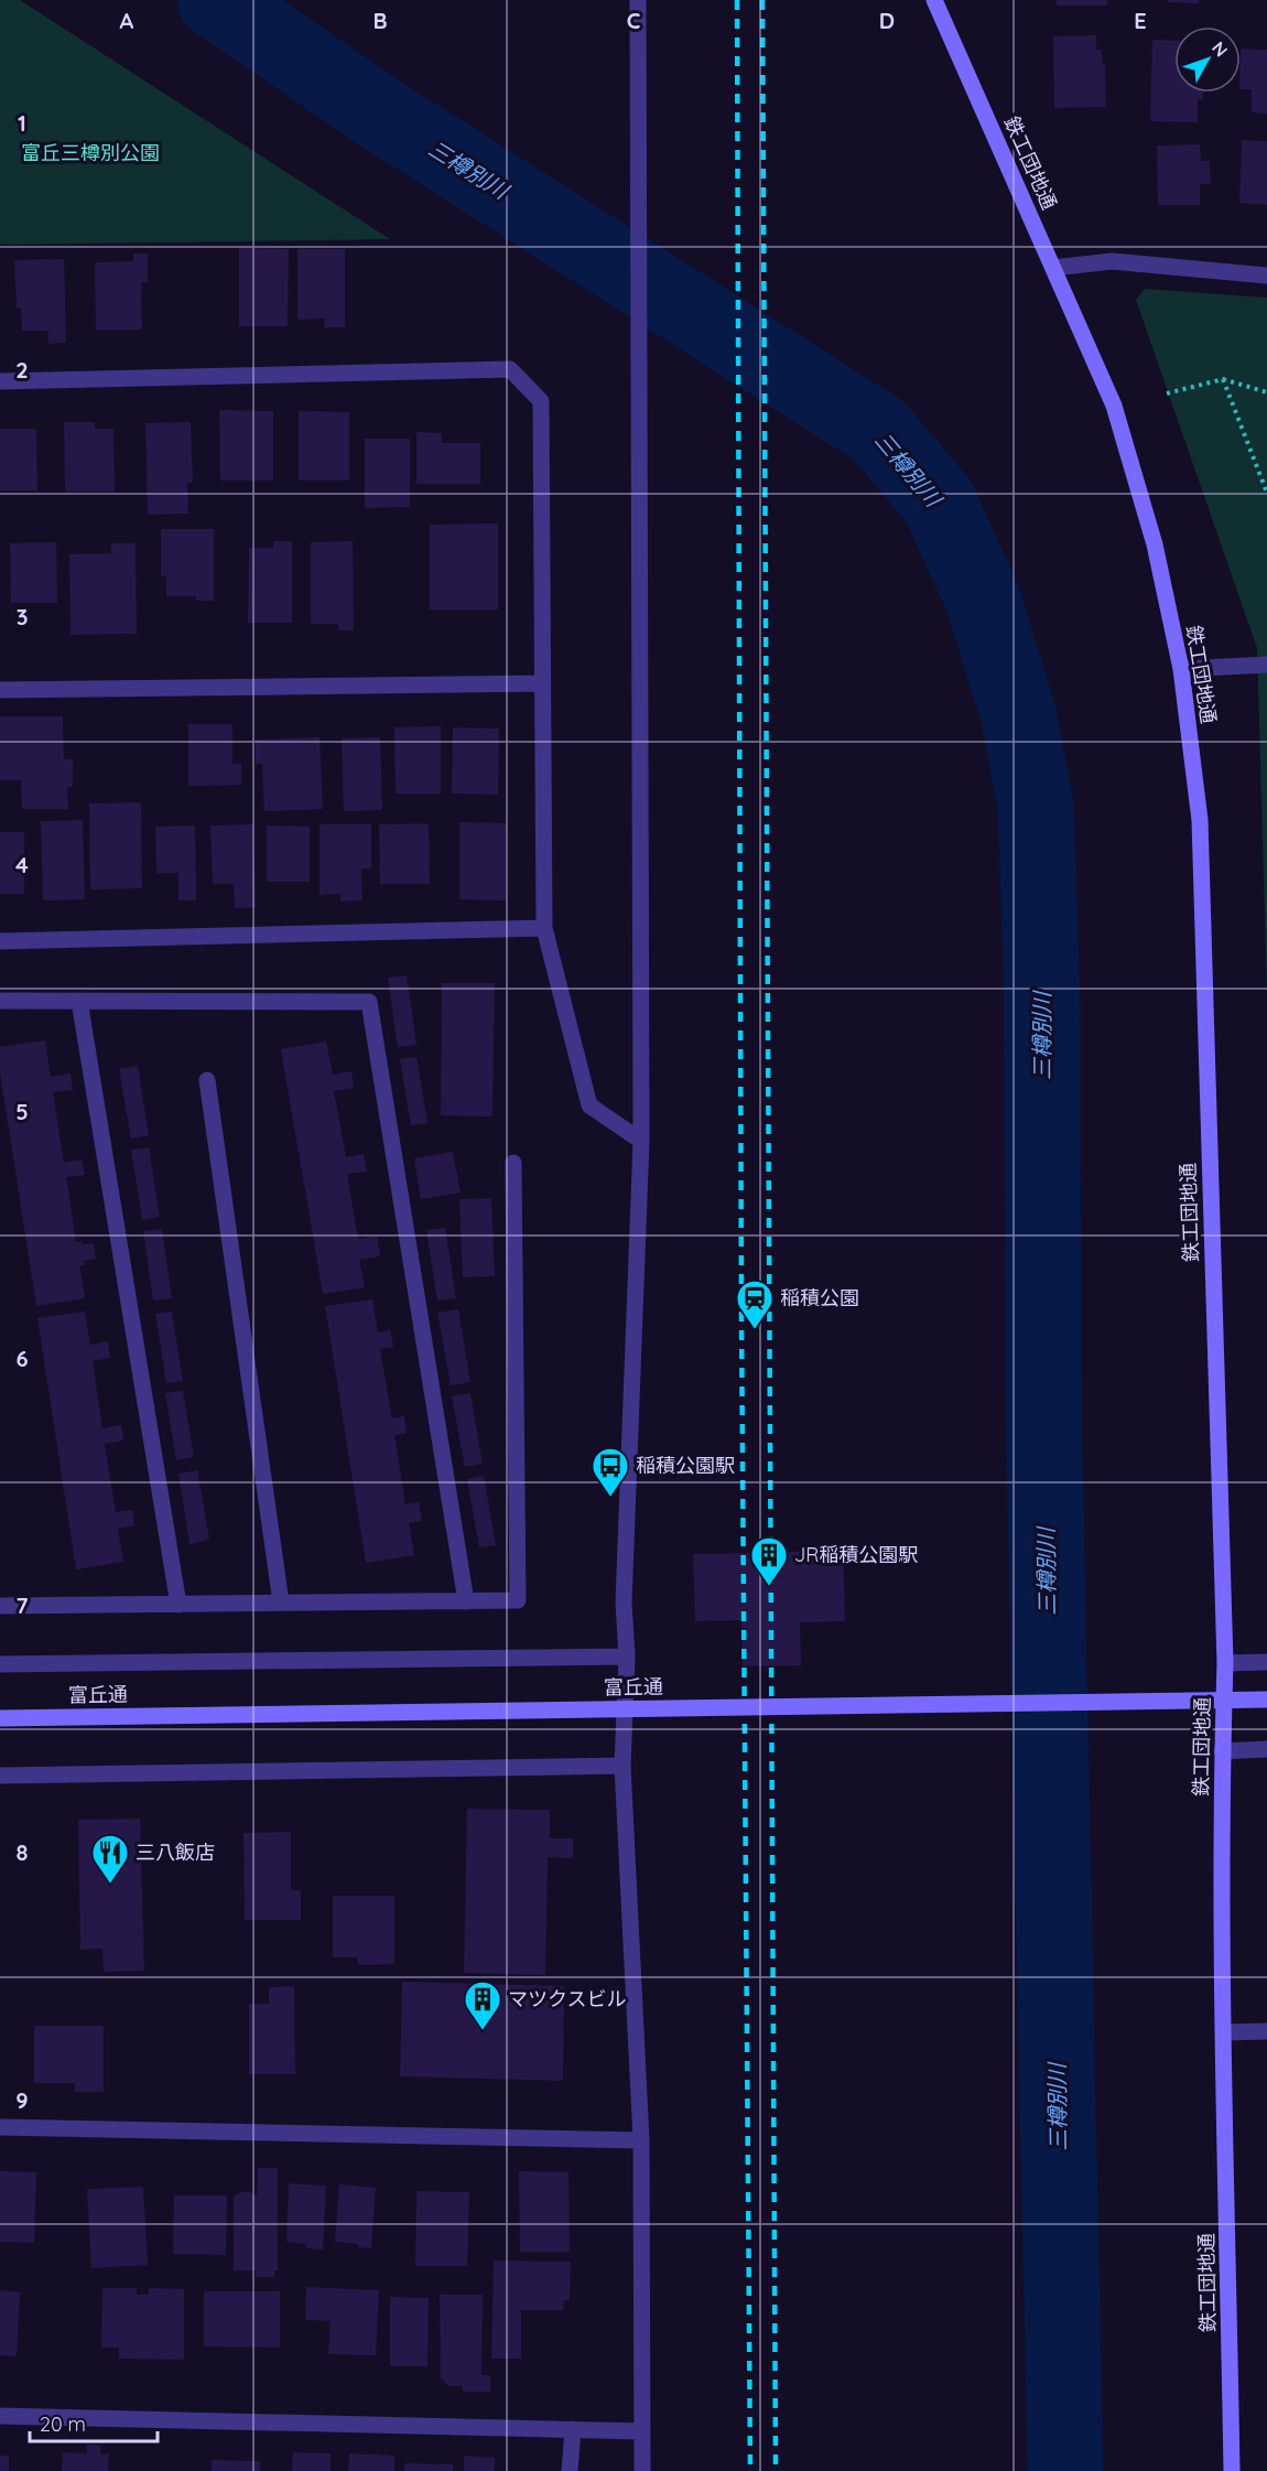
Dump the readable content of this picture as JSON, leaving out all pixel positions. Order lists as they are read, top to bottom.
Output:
{
  "streets": {
    "street": ["鉄工団地通", "富丘通"]
  },
  "water": ["三樽別川"],
  "parks": ["富丘三樽別公園"],
  "places": {
    "station": ["稲積公園"],
    "bus stop": ["稲積公園駅"],
    "building": ["JR稲積公園駅", "マツクスビル"],
    "restaurant": ["三八飯店"]
  },
  "scale_bar": "20 m",
  "north": "top right",
  "grid": {
    "columns": [
      "A",
      "B",
      "C",
      "D",
      "E"
    ],
    "rows": [
      "1",
      "2",
      "3",
      "4",
      "5",
      "6",
      "7",
      "8",
      "9"
    ]
  }
}
